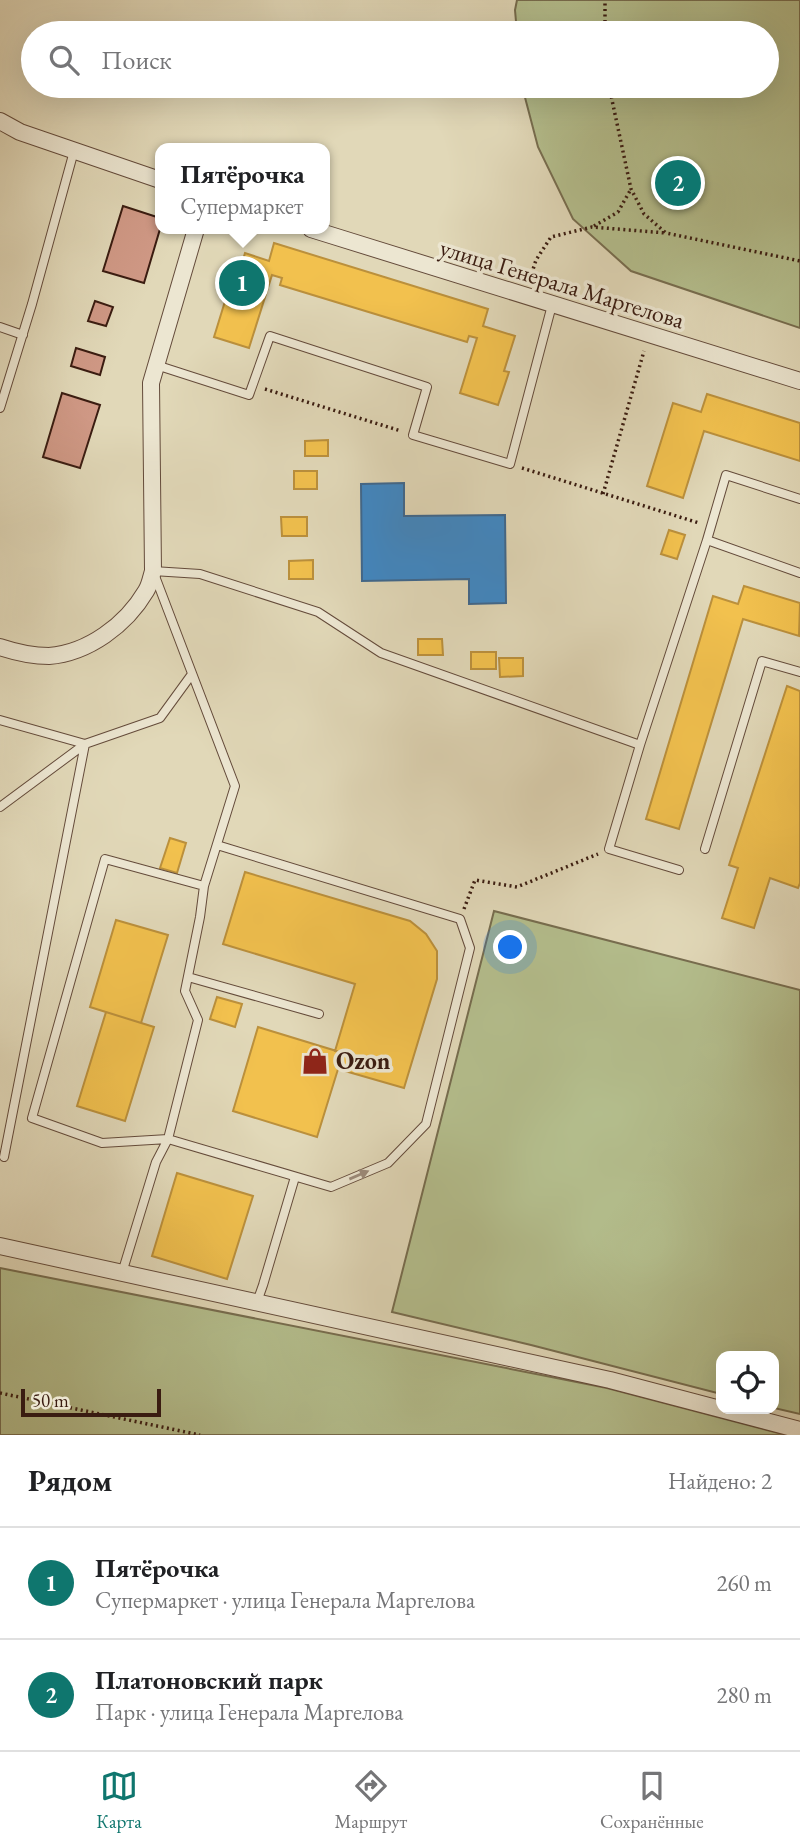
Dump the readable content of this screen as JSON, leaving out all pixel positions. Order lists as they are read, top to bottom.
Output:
{
  "streets": {
    "street": ["улица Генерала Маргелова"]
  },
  "places": {
    "shop": ["Ozon"]
  },
  "scale_bar": "50 m",
  "page": {
    "search": "Поиск",
    "popup": ["Пятёрочка", "Супермаркет"],
    "pins": ["2", "1"],
    "scale": "50 m",
    "heading": ["Рядом", "Найдено: 2"],
    "list": [
      {
        "mark": "1",
        "name": "Пятёрочка",
        "note": "Супермаркет · улица Генерала Маргелова",
        "value": "260 m"
      },
      {
        "mark": "2",
        "name": "Платоновский парк",
        "note": "Парк · улица Генерала Маргелова",
        "value": "280 m"
      }
    ],
    "nav": ["Карта", "Маршрут", "Сохранённые"]
  }
}
